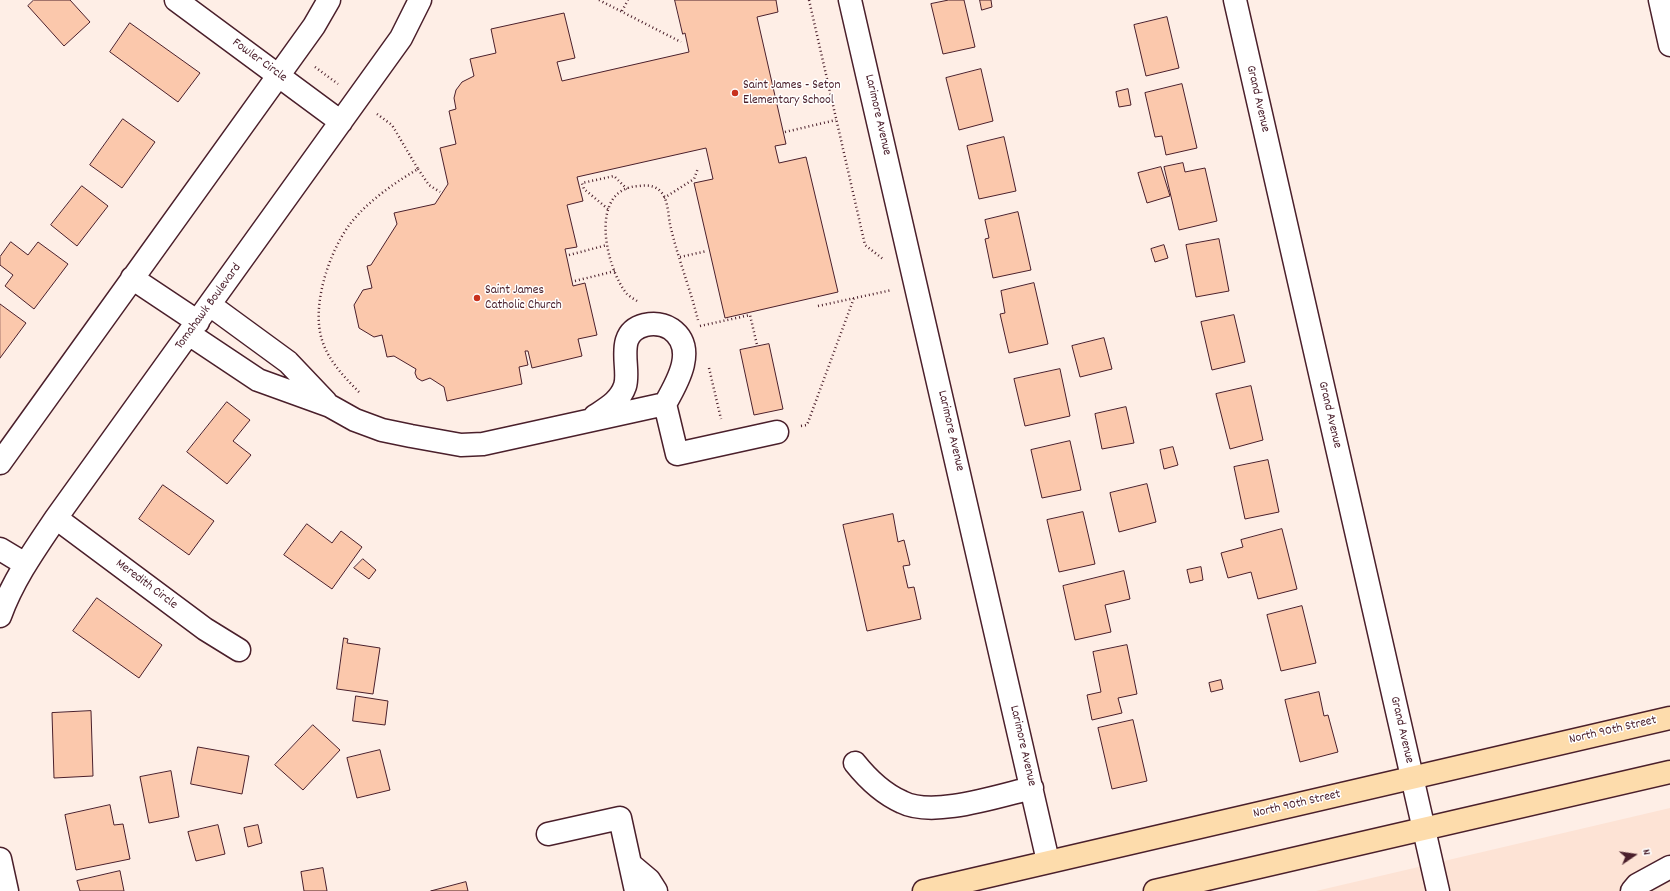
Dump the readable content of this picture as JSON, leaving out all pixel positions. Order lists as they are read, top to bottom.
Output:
{
  "streets": {
    "main road": ["North 90th Street"],
    "street": [
      "Fowler Circle",
      "Grand Avenue",
      "Larimore Avenue",
      "Tomahawk Boulevard",
      "Meredith Circle"
    ]
  },
  "crossings": [
    ["Fowler Circle", "Tomahawk Boulevard"],
    ["Grand Avenue", "North 90th Street"],
    ["Larimore Avenue", "North 90th Street"],
    ["Tomahawk Boulevard", "Meredith Circle"]
  ],
  "places": ["Saint James - Seton Elementary School", "Saint James Catholic Church"],
  "north": "right"
}
